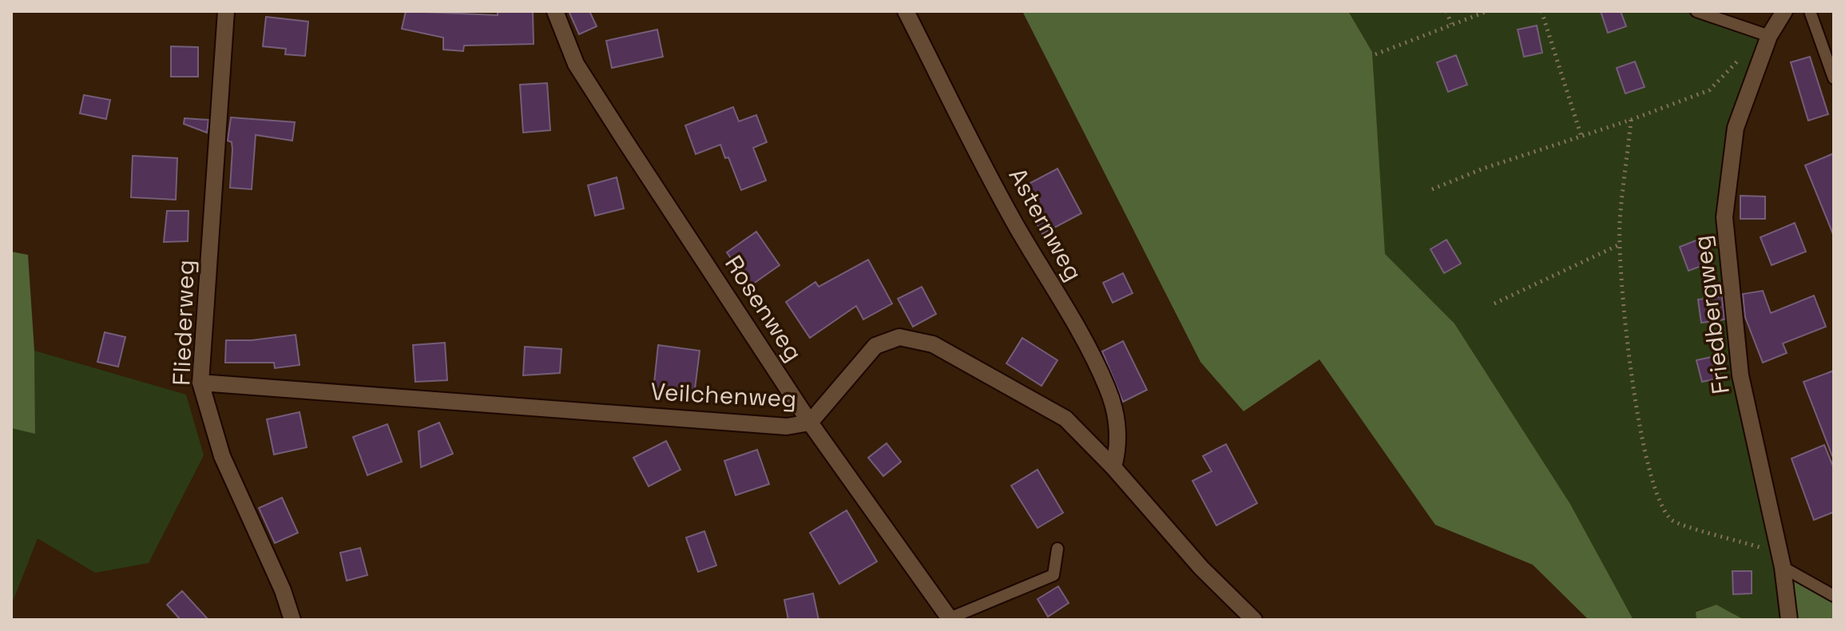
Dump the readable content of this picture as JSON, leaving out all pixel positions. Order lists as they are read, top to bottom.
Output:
{
  "streets": {
    "street": [
      "Asternweg",
      "Rosenweg",
      "Friedbergweg",
      "Fliederweg",
      "Veilchenweg"
    ]
  },
  "crossings": [
    ["Asternweg", "Veilchenweg"],
    ["Rosenweg", "Veilchenweg"],
    ["Fliederweg", "Veilchenweg"]
  ]
}
